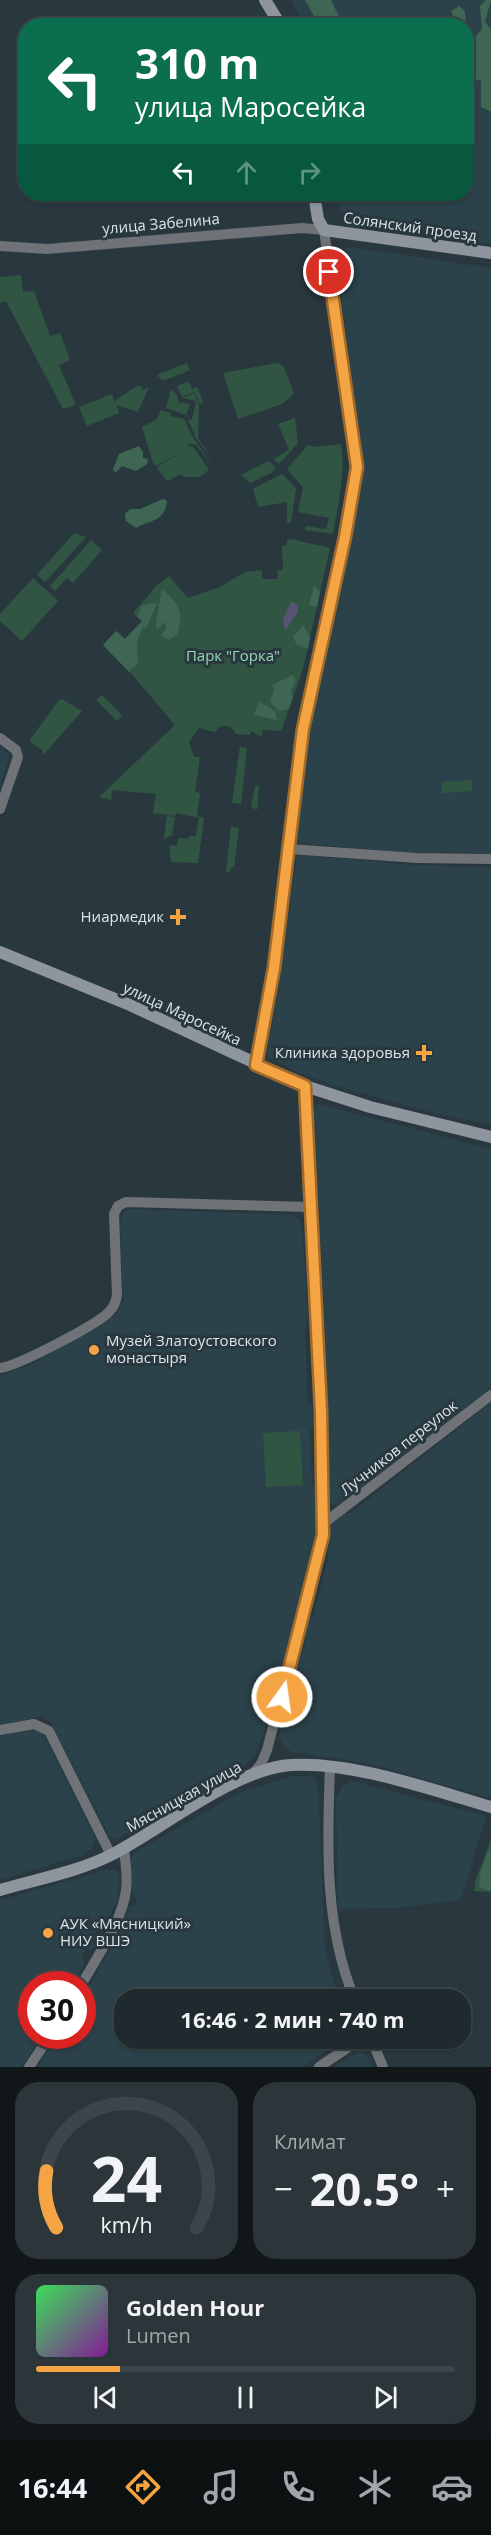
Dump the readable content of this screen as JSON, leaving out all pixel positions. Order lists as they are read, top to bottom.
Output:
{
  "streets": {
    "main road": ["Солянский проезд", "улица Маросейка", "Мясницкая улица"],
    "street": ["улица Забелина", "Лучников переулок"]
  },
  "crossings": [
    ["улица Забелина", "Солянский проезд"]
  ],
  "parks": ["Парк \"Горка\""],
  "places": {
    "health": ["Ниармедик", "Клиника здоровья"],
    "other": ["Музей Златоустовского монастыря", "АУК «Мясницкий» НИУ ВШЭ"]
  },
  "page": {
    "turn": ["310 m", "улица Маросейка"],
    "limit": "30",
    "trip": "16:46 · 2 мин · 740 m",
    "tile": "Климат",
    "heat": ["−", "20.5°", "+"],
    "song": ["Golden Hour", "Lumen"],
    "tabs": "16:44",
    "gauge": ["24", "km/h"]
  }
}
